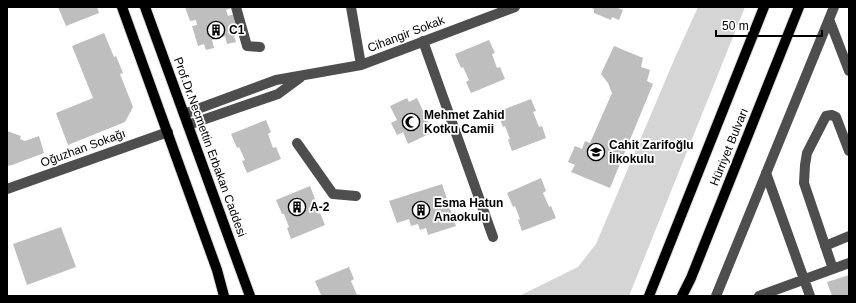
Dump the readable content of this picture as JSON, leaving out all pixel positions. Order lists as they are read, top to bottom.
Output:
{
  "streets": {
    "main road": ["Prof.Dr.Necmettin Erbakan Caddesi", "Hürriyet Bulvarı"],
    "street": ["Cihangir Sokak", "Oğuzhan Sokağı"]
  },
  "crossings": [
    ["Cihangir Sokak", "Prof.Dr.Necmettin Erbakan Caddesi"]
  ],
  "places": {
    "building": ["C1", "A-2", "Esma Hatun Anaokulu"],
    "mosque": ["Mehmet Zahid Kotku Camii"],
    "school or university": ["Cahit Zarifoğlu İlkokulu"]
  },
  "scale_bar": "50 m"
}
